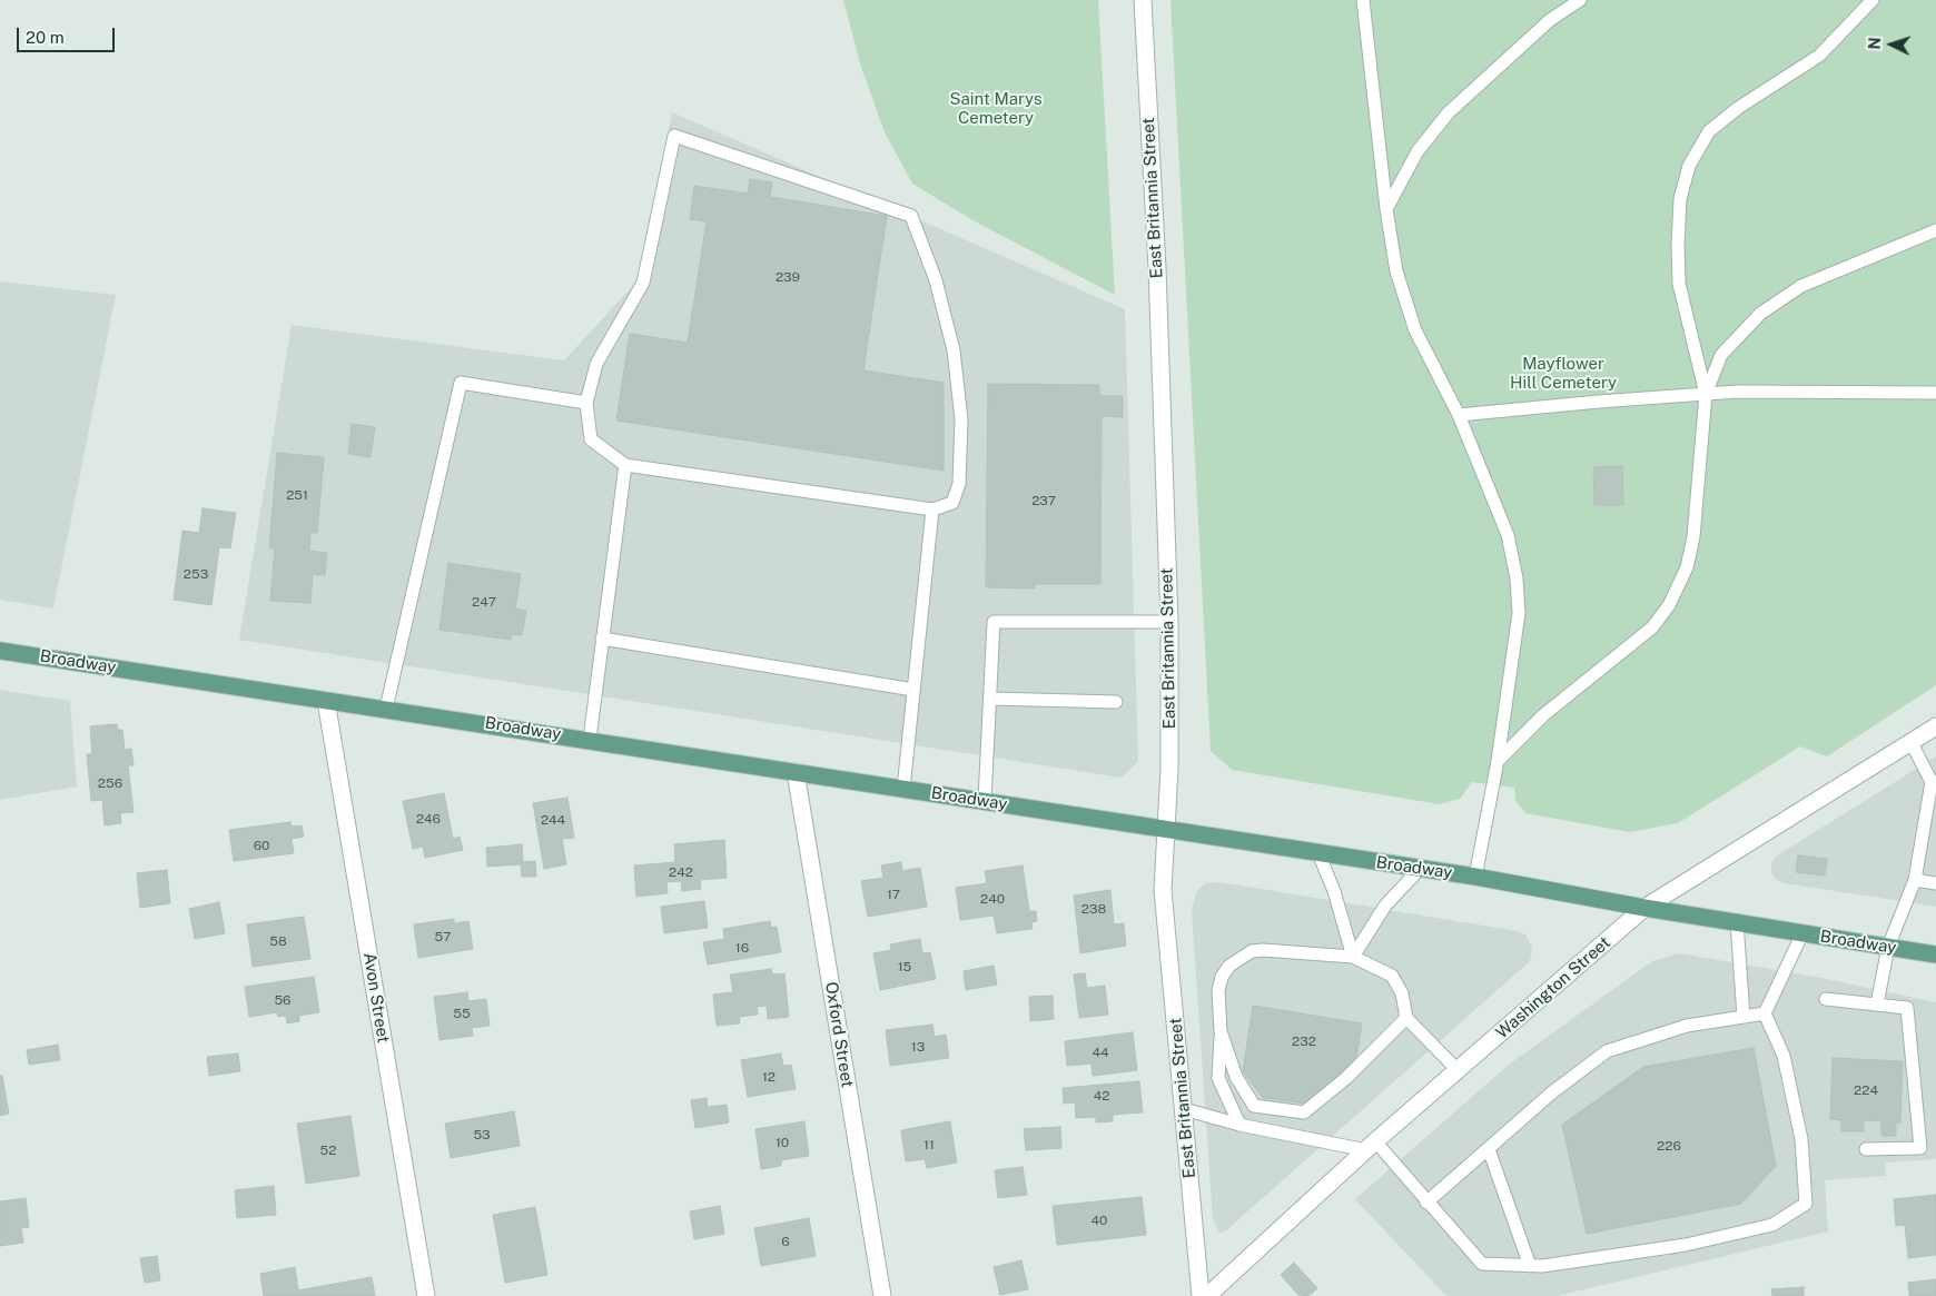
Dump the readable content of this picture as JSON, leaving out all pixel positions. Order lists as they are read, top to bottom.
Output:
{
  "streets": {
    "main road": ["Broadway"],
    "street": [
      "East Britannia Street",
      "Washington Street",
      "Avon Street",
      "Oxford Street"
    ]
  },
  "crossings": [
    ["East Britannia Street", "Broadway"],
    ["Broadway", "Washington Street"],
    ["Broadway", "Avon Street"],
    ["Broadway", "Oxford Street"]
  ],
  "parks": ["Saint Marys Cemetery", "Mayflower Hill Cemetery"],
  "house_numbers": [
    "239",
    "251",
    "237",
    "253",
    "247",
    "256",
    "246",
    "244",
    "60",
    "242",
    "17",
    "240",
    "238",
    "57",
    "58",
    "16",
    "15",
    "56",
    "55",
    "232",
    "13",
    "44",
    "12",
    "224",
    "42",
    "53",
    "10",
    "11",
    "226",
    "52",
    "40",
    "6"
  ],
  "scale_bar": "20 m",
  "north": "left"
}
